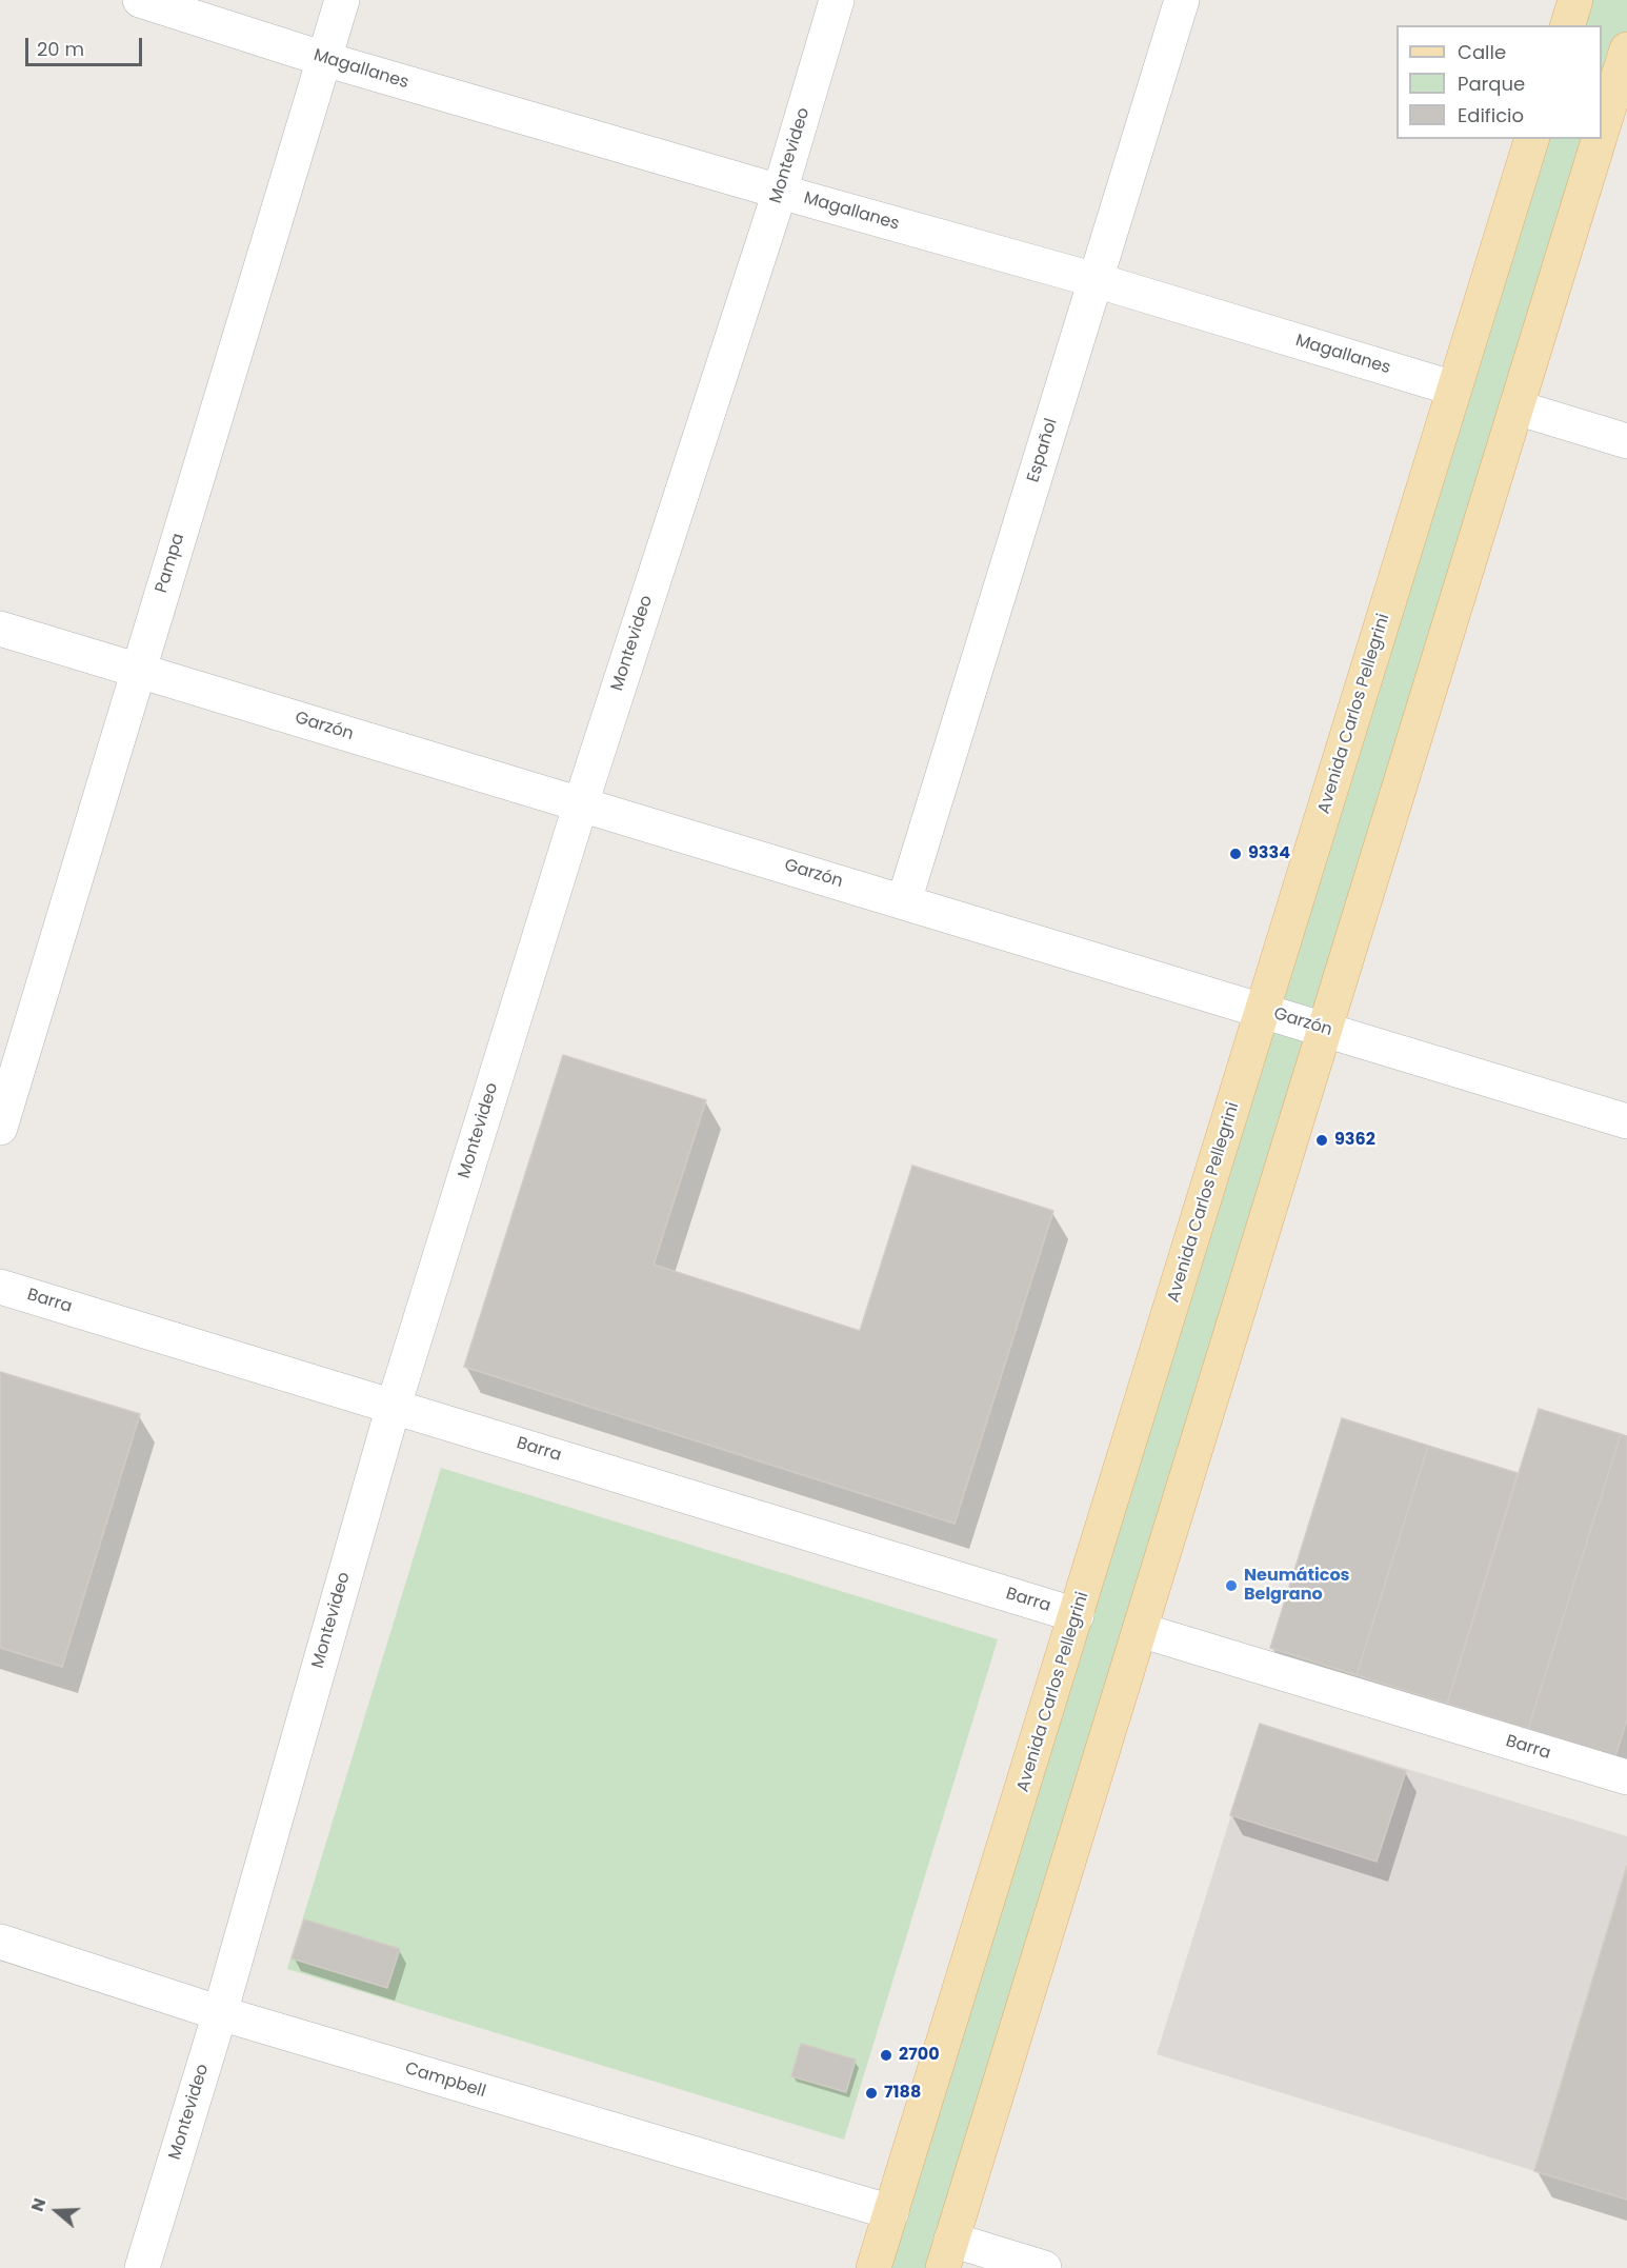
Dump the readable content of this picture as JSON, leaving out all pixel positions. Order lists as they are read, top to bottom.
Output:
{
  "streets": {
    "main road": ["Avenida Carlos Pellegrini"],
    "street": [
      "Magallanes",
      "Montevideo",
      "Español",
      "Pampa",
      "Garzón",
      "Barra",
      "Campbell"
    ]
  },
  "crossings": [
    ["Magallanes", "Montevideo"],
    ["Magallanes", "Español"],
    ["Magallanes", "Pampa"],
    ["Magallanes", "Avenida Carlos Pellegrini"],
    ["Montevideo", "Garzón"],
    ["Montevideo", "Barra"],
    ["Montevideo", "Campbell"],
    ["Español", "Garzón"],
    ["Pampa", "Garzón"],
    ["Avenida Carlos Pellegrini", "Garzón"],
    ["Avenida Carlos Pellegrini", "Barra"],
    ["Avenida Carlos Pellegrini", "Campbell"]
  ],
  "places": [
    "9334",
    "9362",
    "Neumáticos Belgrano",
    "2700",
    "7188"
  ],
  "legend": ["Calle", "Parque", "Edificio"],
  "scale_bar": "20 m",
  "north": "left"
}
